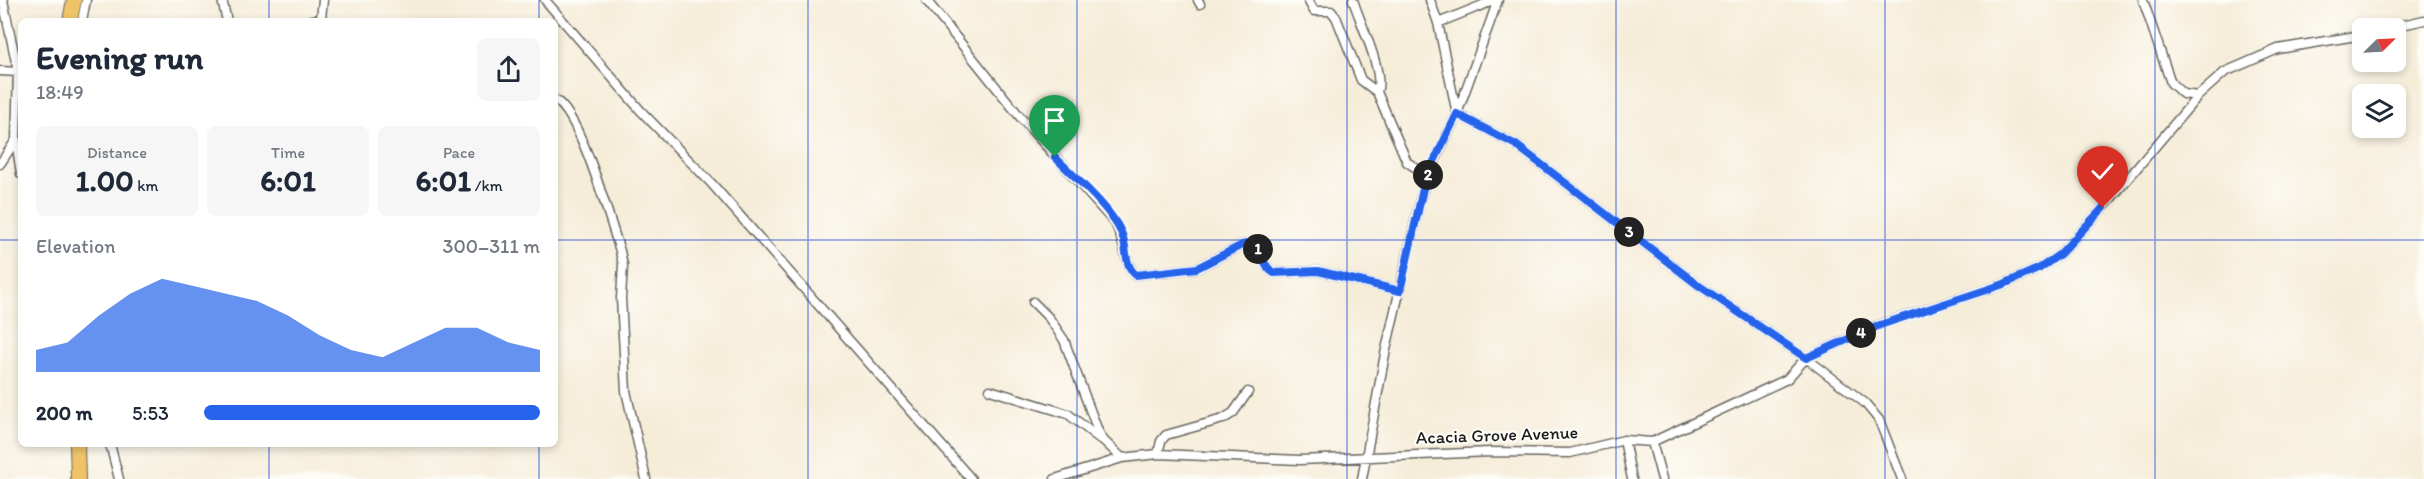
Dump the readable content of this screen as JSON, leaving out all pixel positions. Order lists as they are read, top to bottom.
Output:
{
  "streets": {
    "street": ["Acacia Grove Avenue"]
  },
  "north": "top right",
  "page": {
    "heading": ["Evening run", "18:49"],
    "stats": [
      ["Distance", "1.00 km"],
      ["Time", "6:01"],
      ["Pace", "6:01 /km"]
    ],
    "pins": [
      "2",
      "3",
      "1",
      "4"
    ],
    "chart": ["Elevation", "300–311 m"],
    "list": [
      {
        "name": "200 m",
        "note": "5:53"
      }
    ]
  }
}
